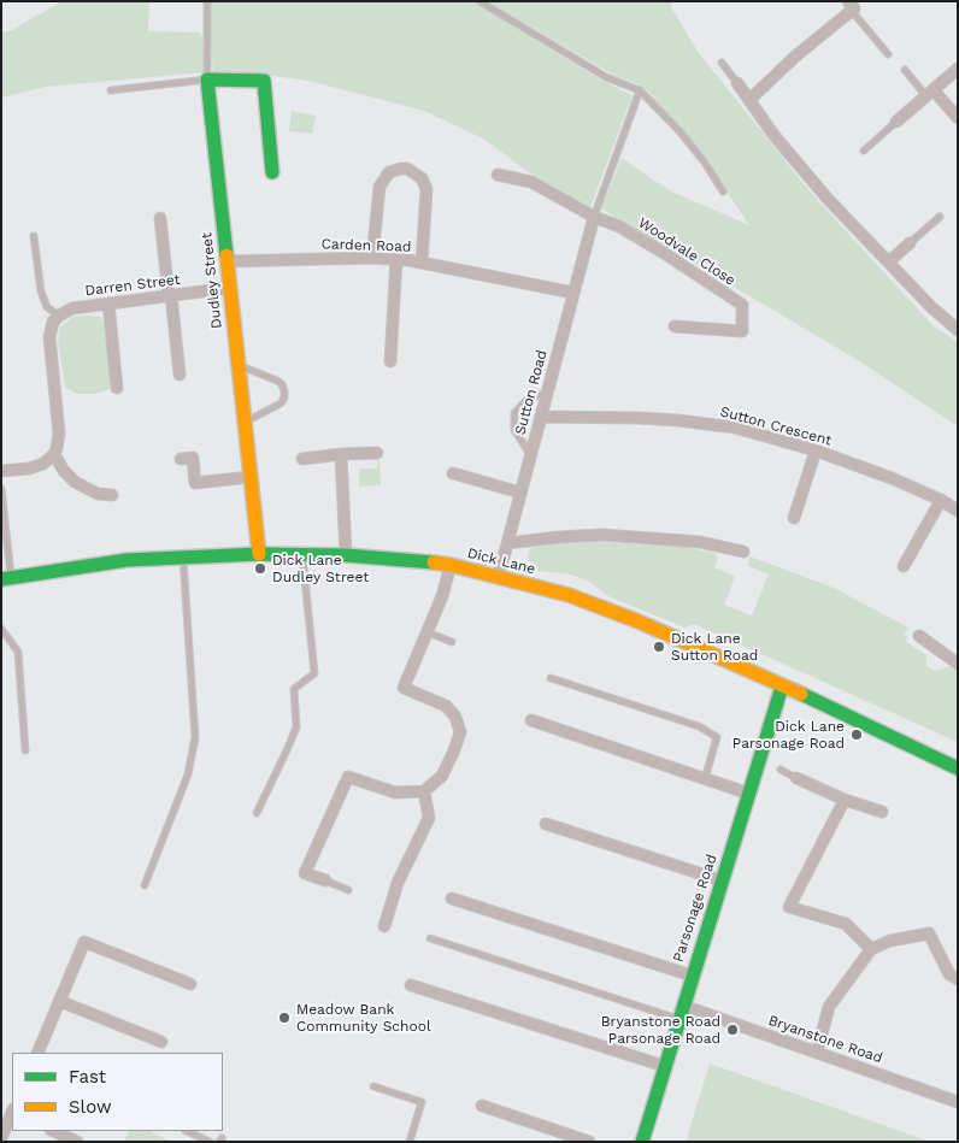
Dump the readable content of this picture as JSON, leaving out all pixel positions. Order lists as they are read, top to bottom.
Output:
{
  "streets": {
    "street": [
      "Carden Road",
      "Woodvale Close",
      "Dudley Street",
      "Darren Street",
      "Sutton Road",
      "Sutton Crescent",
      "Dick Lane",
      "Parsonage Road",
      "Bryanstone Road"
    ]
  },
  "crossings": [
    ["Carden Road", "Dudley Street"],
    ["Carden Road", "Sutton Road"],
    ["Woodvale Close", "Sutton Road"],
    ["Dudley Street", "Darren Street"],
    ["Dudley Street", "Dick Lane"],
    ["Sutton Road", "Sutton Crescent"],
    ["Sutton Road", "Dick Lane"],
    ["Dick Lane", "Parsonage Road"],
    ["Parsonage Road", "Bryanstone Road"]
  ],
  "places": [
    "Dick Lane Dudley Street",
    "Dick Lane Sutton Road",
    "Dick Lane Parsonage Road",
    "Meadow Bank Community School",
    "Bryanstone Road Parsonage Road"
  ],
  "legend": ["Fast", "Slow"]
}
